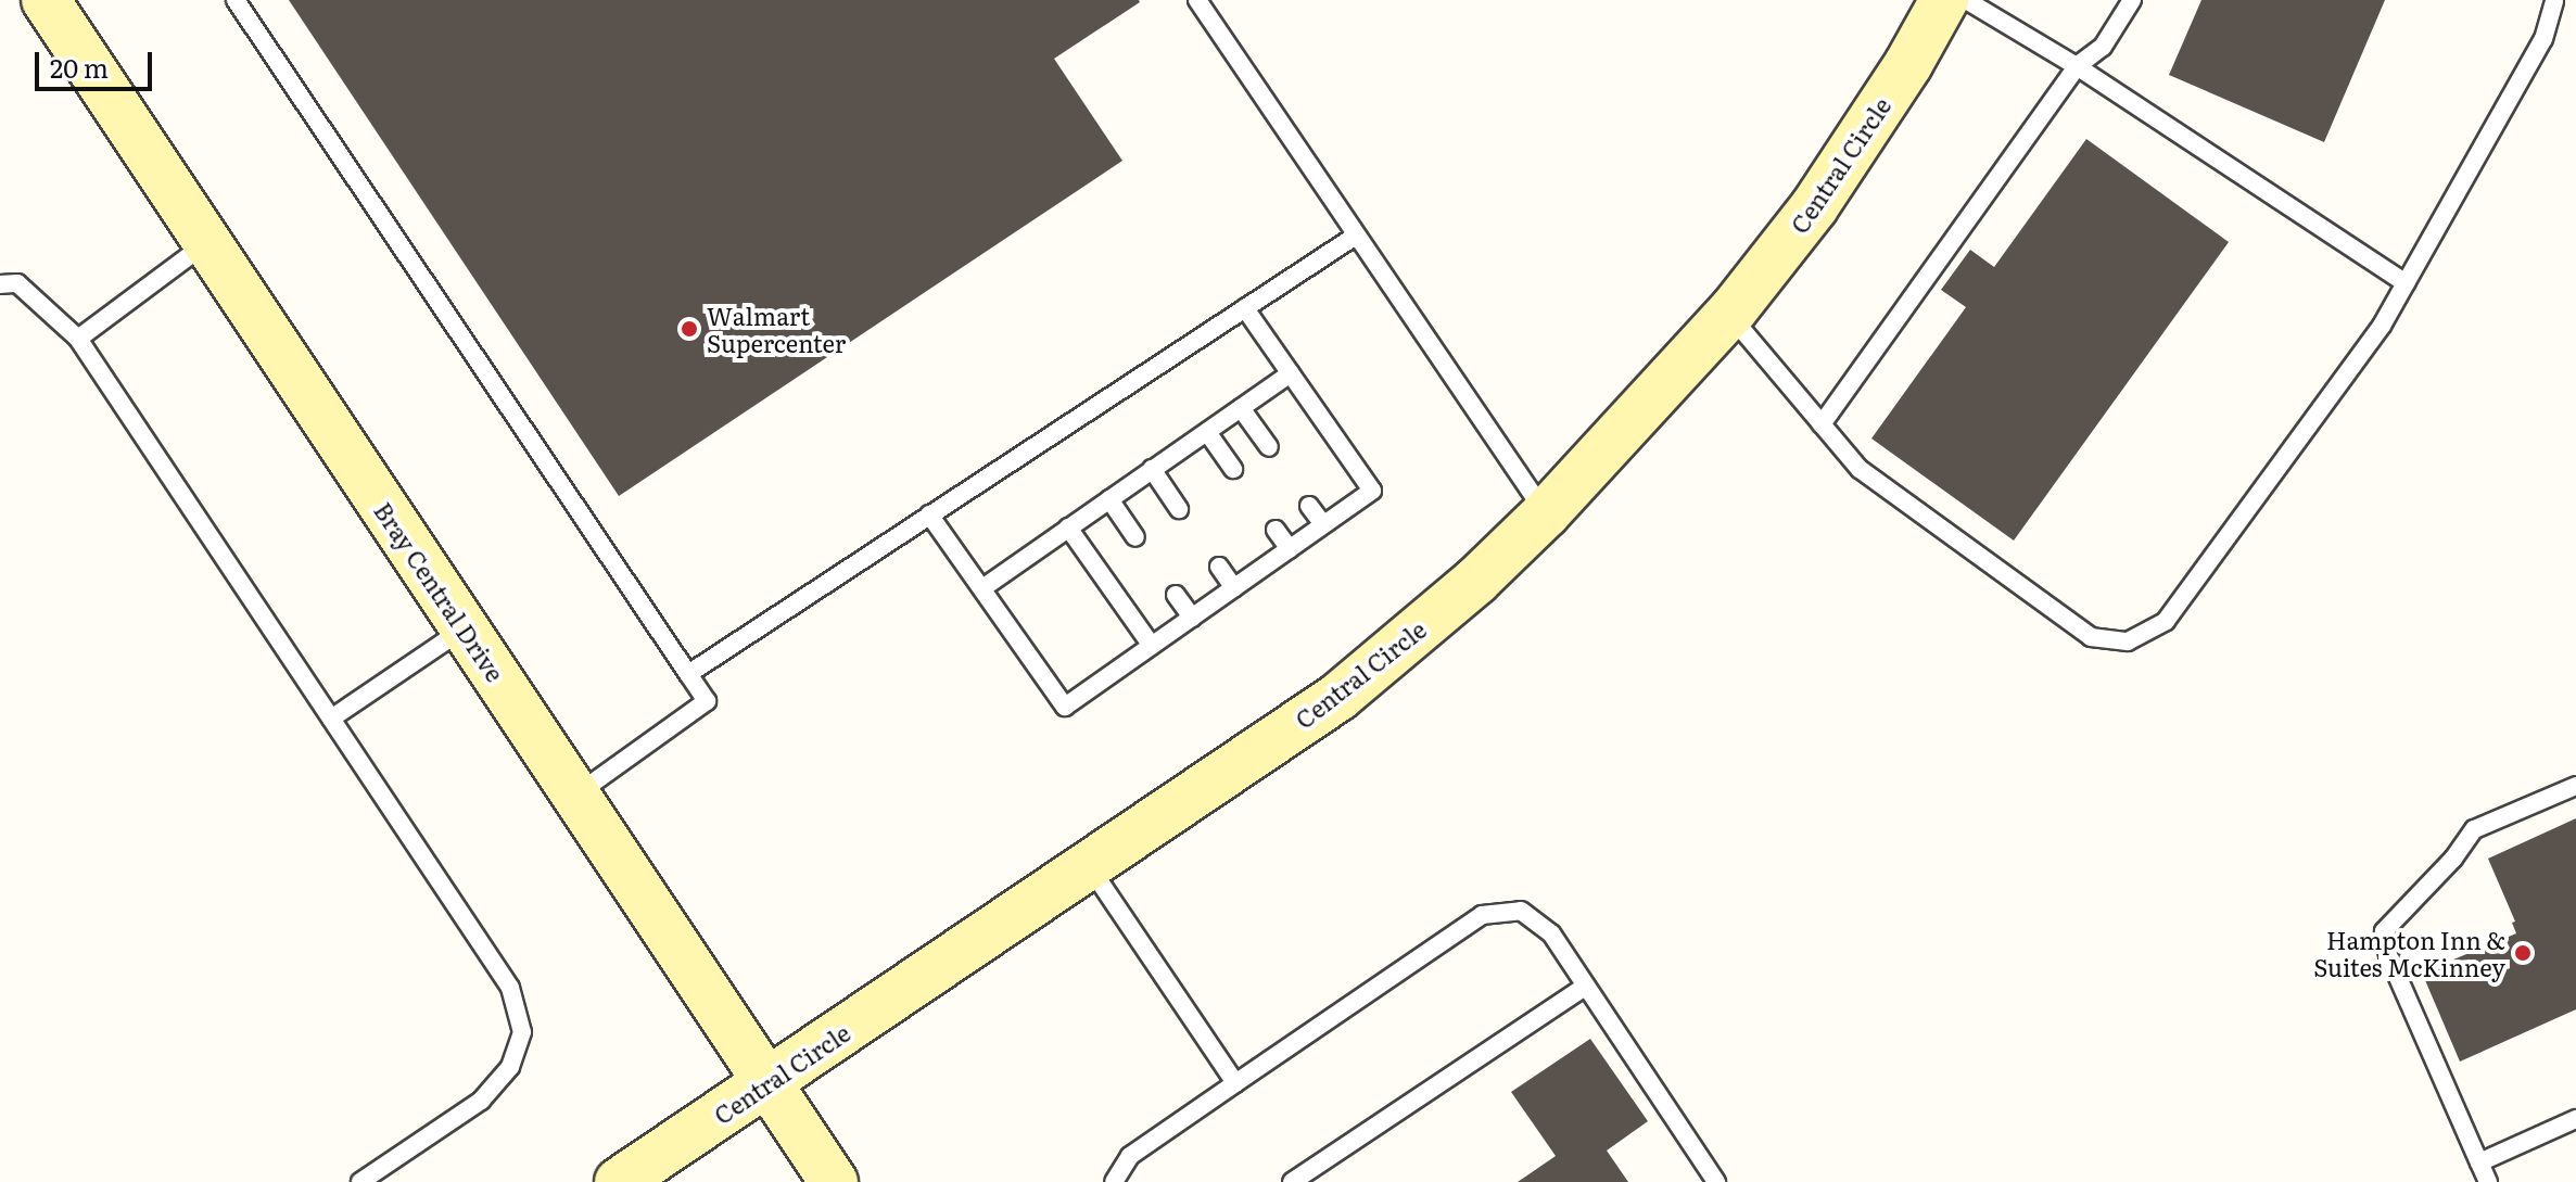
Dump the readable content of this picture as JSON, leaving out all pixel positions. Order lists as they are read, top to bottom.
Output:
{
  "streets": {
    "street": ["Central Circle", "Bray Central Drive"]
  },
  "crossings": [
    ["Central Circle", "Bray Central Drive"]
  ],
  "places": ["Walmart Supercenter", "Hampton Inn & Suites McKinney"],
  "scale_bar": "20 m"
}
